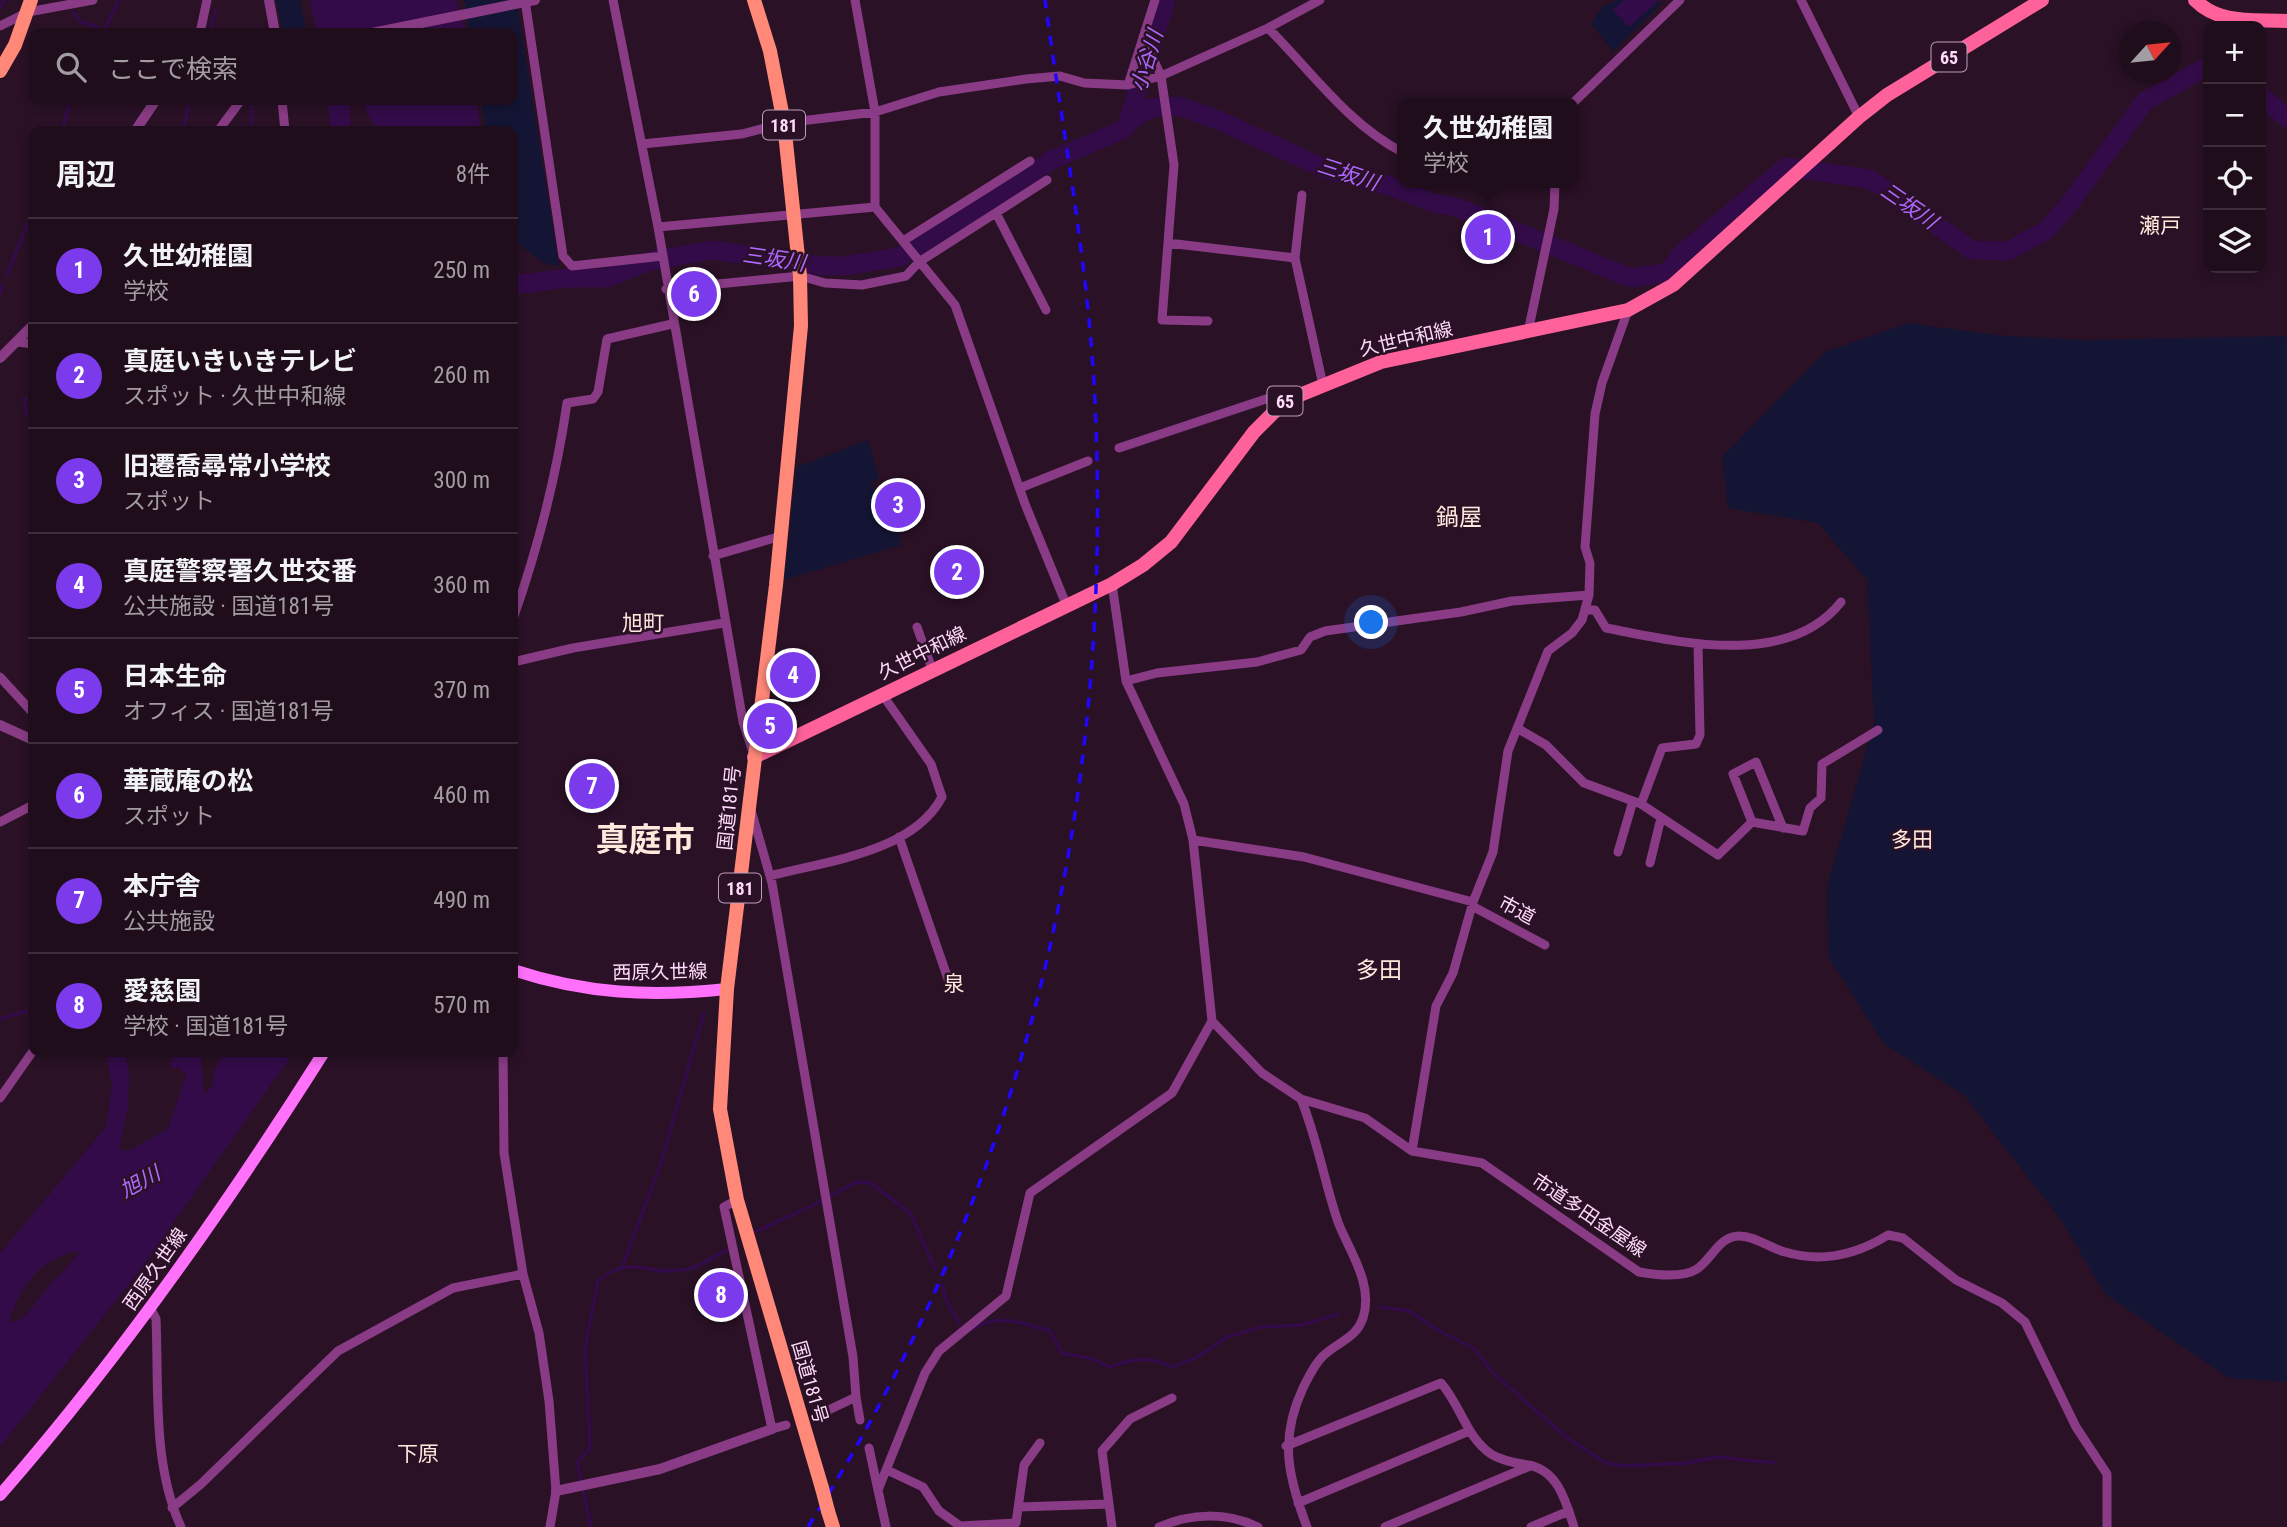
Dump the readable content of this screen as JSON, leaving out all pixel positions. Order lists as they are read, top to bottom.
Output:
{
  "streets": {
    "highway": ["181", "国道181号"],
    "main road": ["65", "久世中和線", "西原久世線"],
    "street": ["市道", "市道多田金屋線"]
  },
  "crossings": [
    ["久世中和線", "国道181号"],
    ["国道181号", "西原久世線"]
  ],
  "districts": [
    "瀬戸",
    "鍋屋",
    "旭町",
    "真庭市",
    "多田",
    "多田",
    "泉",
    "下原"
  ],
  "water": ["小谷川", "三坂川", "旭川"],
  "north": "top right",
  "page": {
    "map_buttons": ["+", "−"],
    "search": "ここで検索",
    "popup": ["久世幼稚園", "学校"],
    "heading": ["周辺", "8件"],
    "pins": [
      "1",
      "6",
      "3",
      "2",
      "4",
      "5",
      "7",
      "8"
    ],
    "list": [
      {
        "mark": "1",
        "name": "久世幼稚園",
        "note": "学校",
        "value": "250 m"
      },
      {
        "mark": "2",
        "name": "真庭いきいきテレビ",
        "note": "スポット · 久世中和線",
        "value": "260 m"
      },
      {
        "mark": "3",
        "name": "旧遷喬尋常小学校",
        "note": "スポット",
        "value": "300 m"
      },
      {
        "mark": "4",
        "name": "真庭警察署久世交番",
        "note": "公共施設 · 国道181号",
        "value": "360 m"
      },
      {
        "mark": "5",
        "name": "日本生命",
        "note": "オフィス · 国道181号",
        "value": "370 m"
      },
      {
        "mark": "6",
        "name": "華蔵庵の松",
        "note": "スポット",
        "value": "460 m"
      },
      {
        "mark": "7",
        "name": "本庁舎",
        "note": "公共施設",
        "value": "490 m"
      },
      {
        "mark": "8",
        "name": "愛慈園",
        "note": "学校 · 国道181号",
        "value": "570 m"
      }
    ]
  }
}
